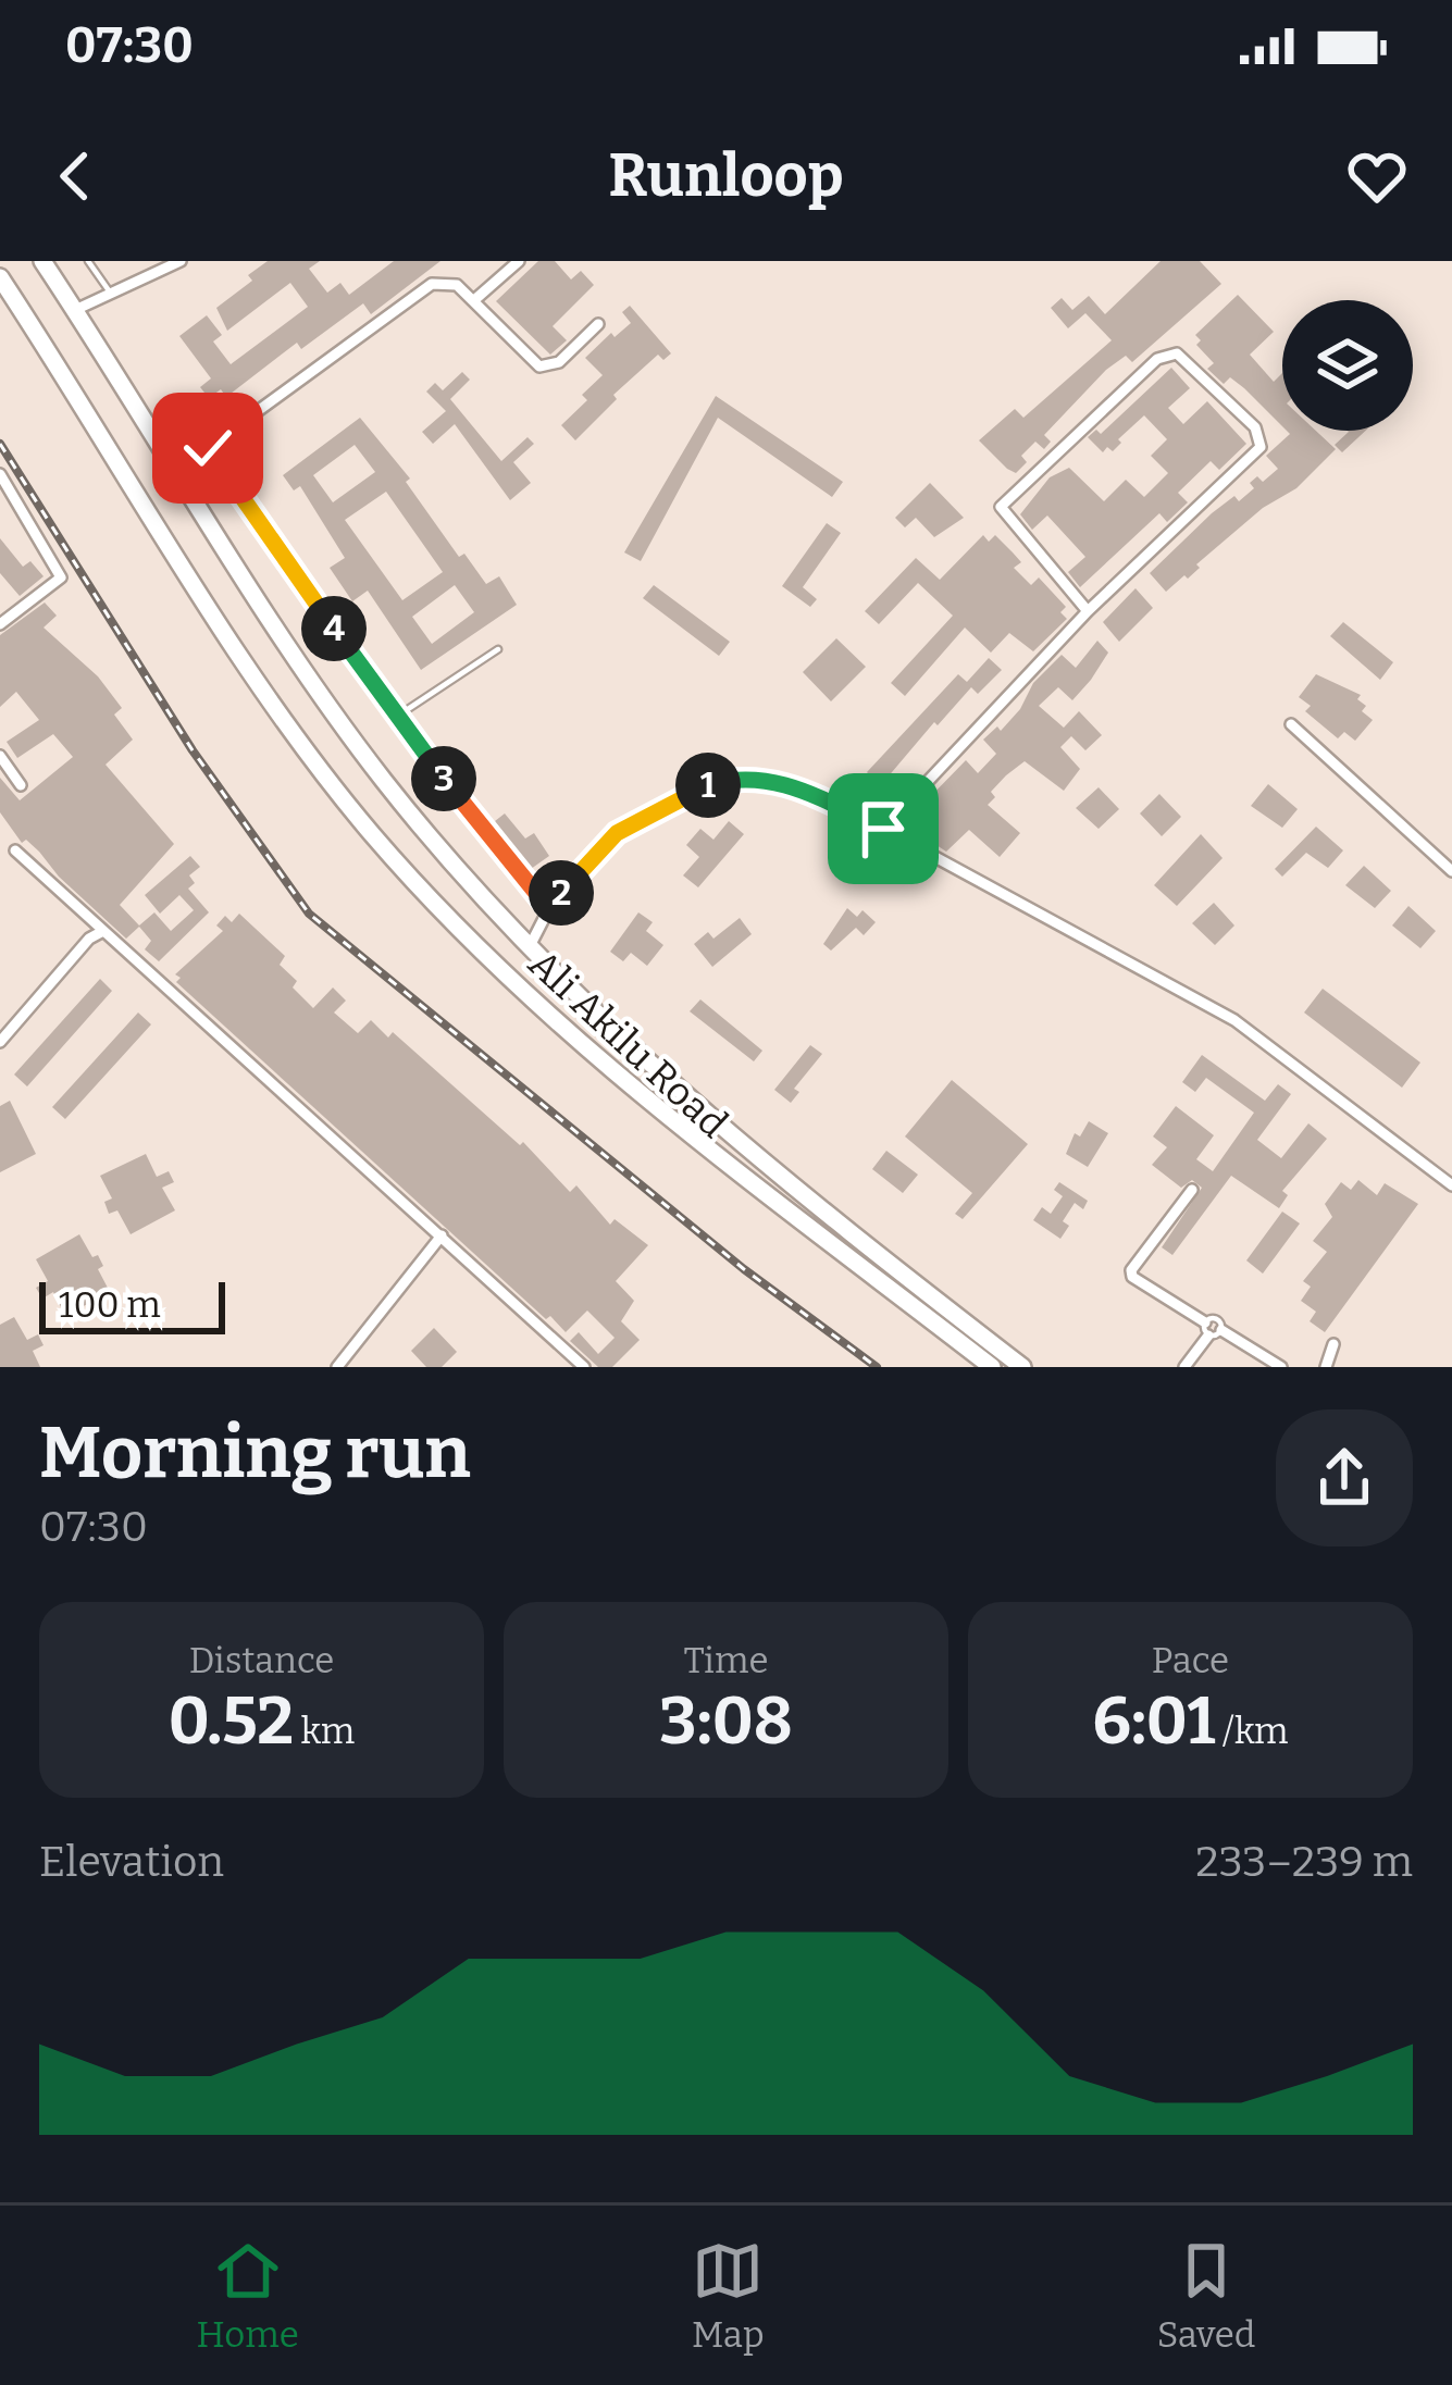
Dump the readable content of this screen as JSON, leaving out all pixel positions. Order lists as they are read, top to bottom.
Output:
{
  "streets": {
    "main road": ["Ali Akilu Road"]
  },
  "scale_bar": "100 m",
  "page": {
    "status": "07:30",
    "header": "Runloop",
    "pins": [
      "4",
      "3",
      "1",
      "2"
    ],
    "scale": "100 m",
    "heading": ["Morning run", "07:30"],
    "stats": [
      ["Distance", "0.52 km"],
      ["Time", "3:08"],
      ["Pace", "6:01 /km"]
    ],
    "chart": ["Elevation", "233–239 m"],
    "tabs": ["Home", "Map", "Saved"]
  }
}
